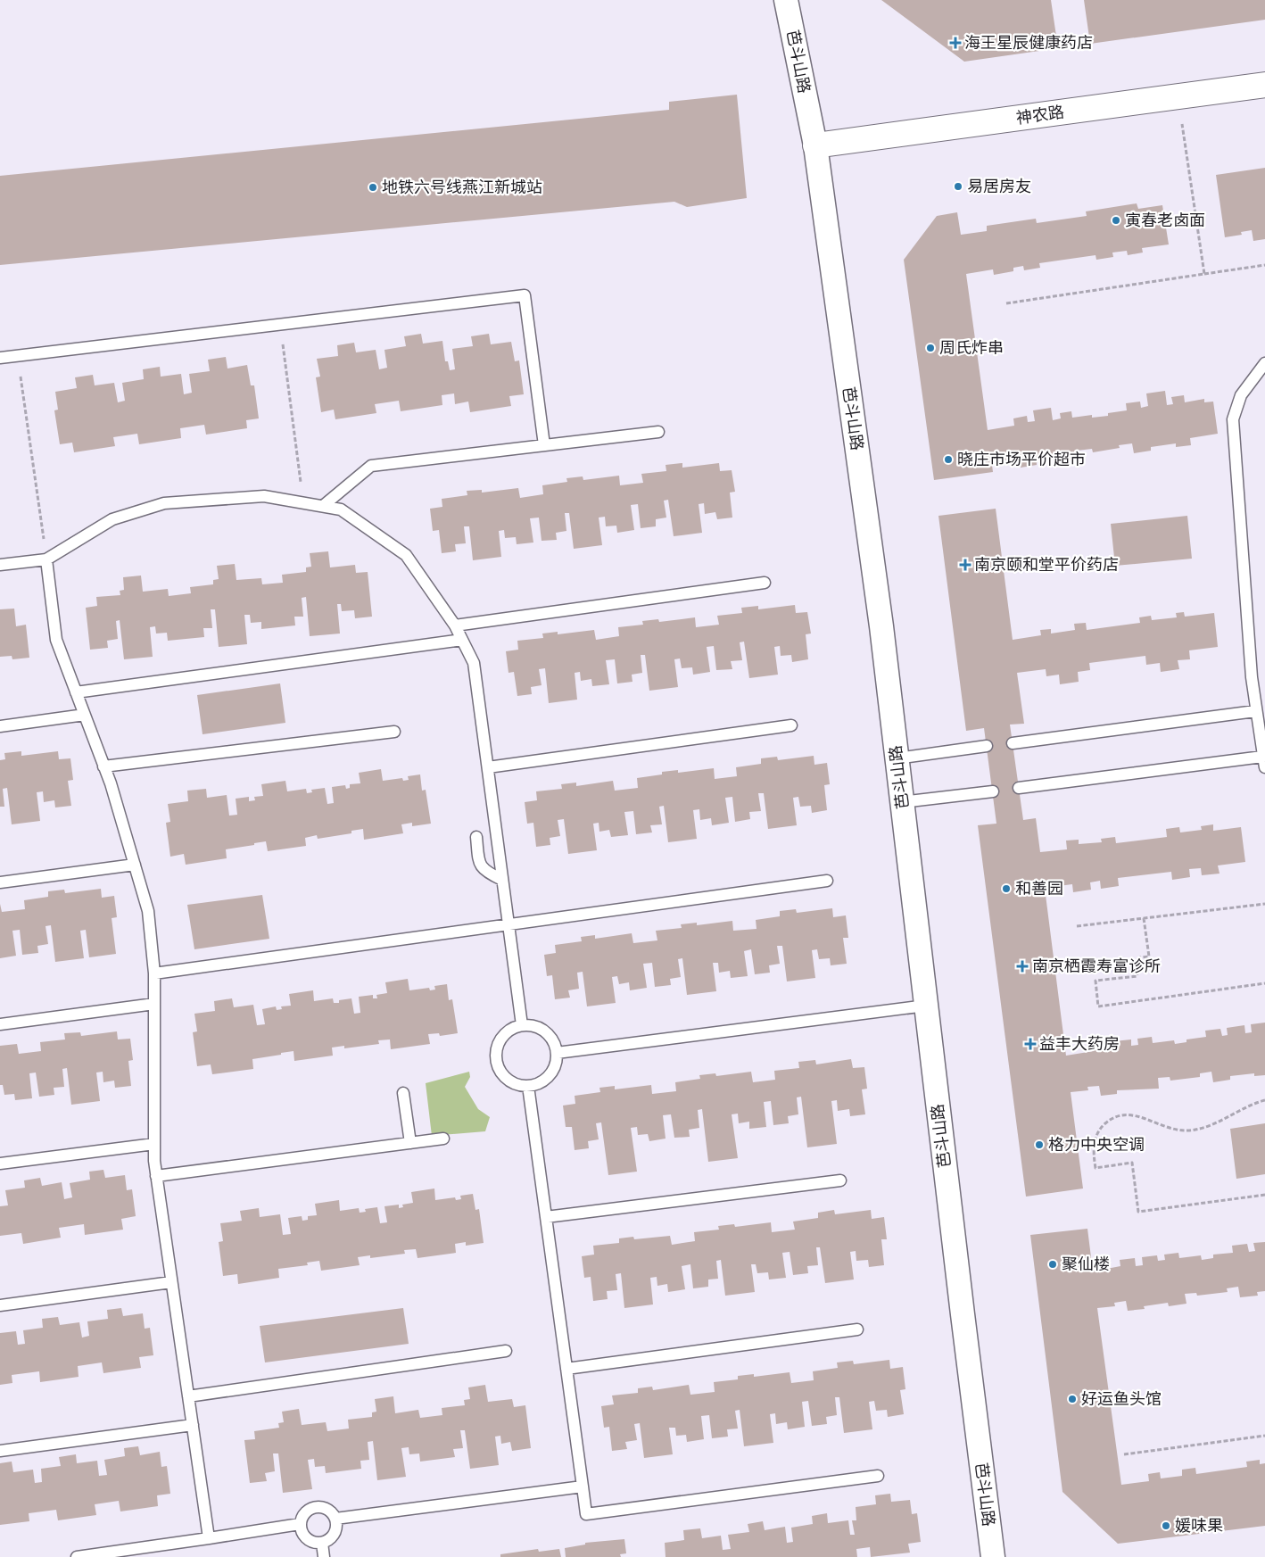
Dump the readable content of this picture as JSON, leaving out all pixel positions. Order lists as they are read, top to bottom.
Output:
{
  "streets": {
    "street": ["芭斗山路", "神农路"]
  },
  "crossings": [
    ["芭斗山路", "神农路"]
  ],
  "places": {
    "health": [
      "海王星辰健康药店",
      "南京颐和堂平价药店",
      "南京栖霞寿富诊所",
      "益丰大药房"
    ],
    "other": [
      "易居房友",
      "地铁六号线燕江新城站",
      "寅春老卤面",
      "周氏炸串",
      "晓庄市场平价超市",
      "和善园",
      "格力中央空调",
      "聚仙楼",
      "好运鱼头馆",
      "媛味果"
    ]
  }
}
